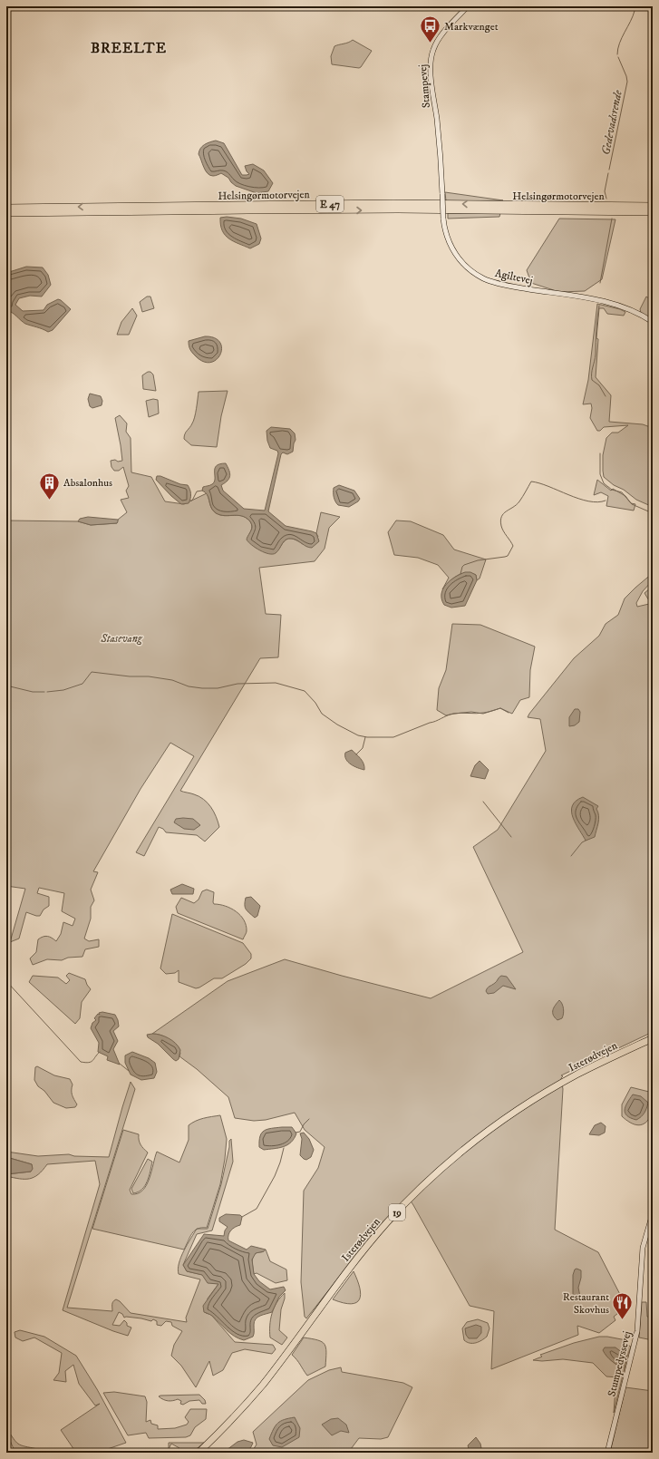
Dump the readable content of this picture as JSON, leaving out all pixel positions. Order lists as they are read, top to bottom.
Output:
{
  "streets": {
    "highway": [
      "Helsingørmotorvejen",
      "E 47",
      "Isterødvejen",
      "19"
    ],
    "street": ["Stampevej", "Agiltevej", "Stumpedyssevej"]
  },
  "crossings": [
    ["Stampevej", "Agiltevej"]
  ],
  "districts": ["BREELTE"],
  "water": ["Gedevadsrende"],
  "parks": ["Stasevang"],
  "places": {
    "bus stop": ["Markvænget"],
    "building": ["Absalonhus"],
    "restaurant": ["Restaurant Skovhus"]
  }
}
